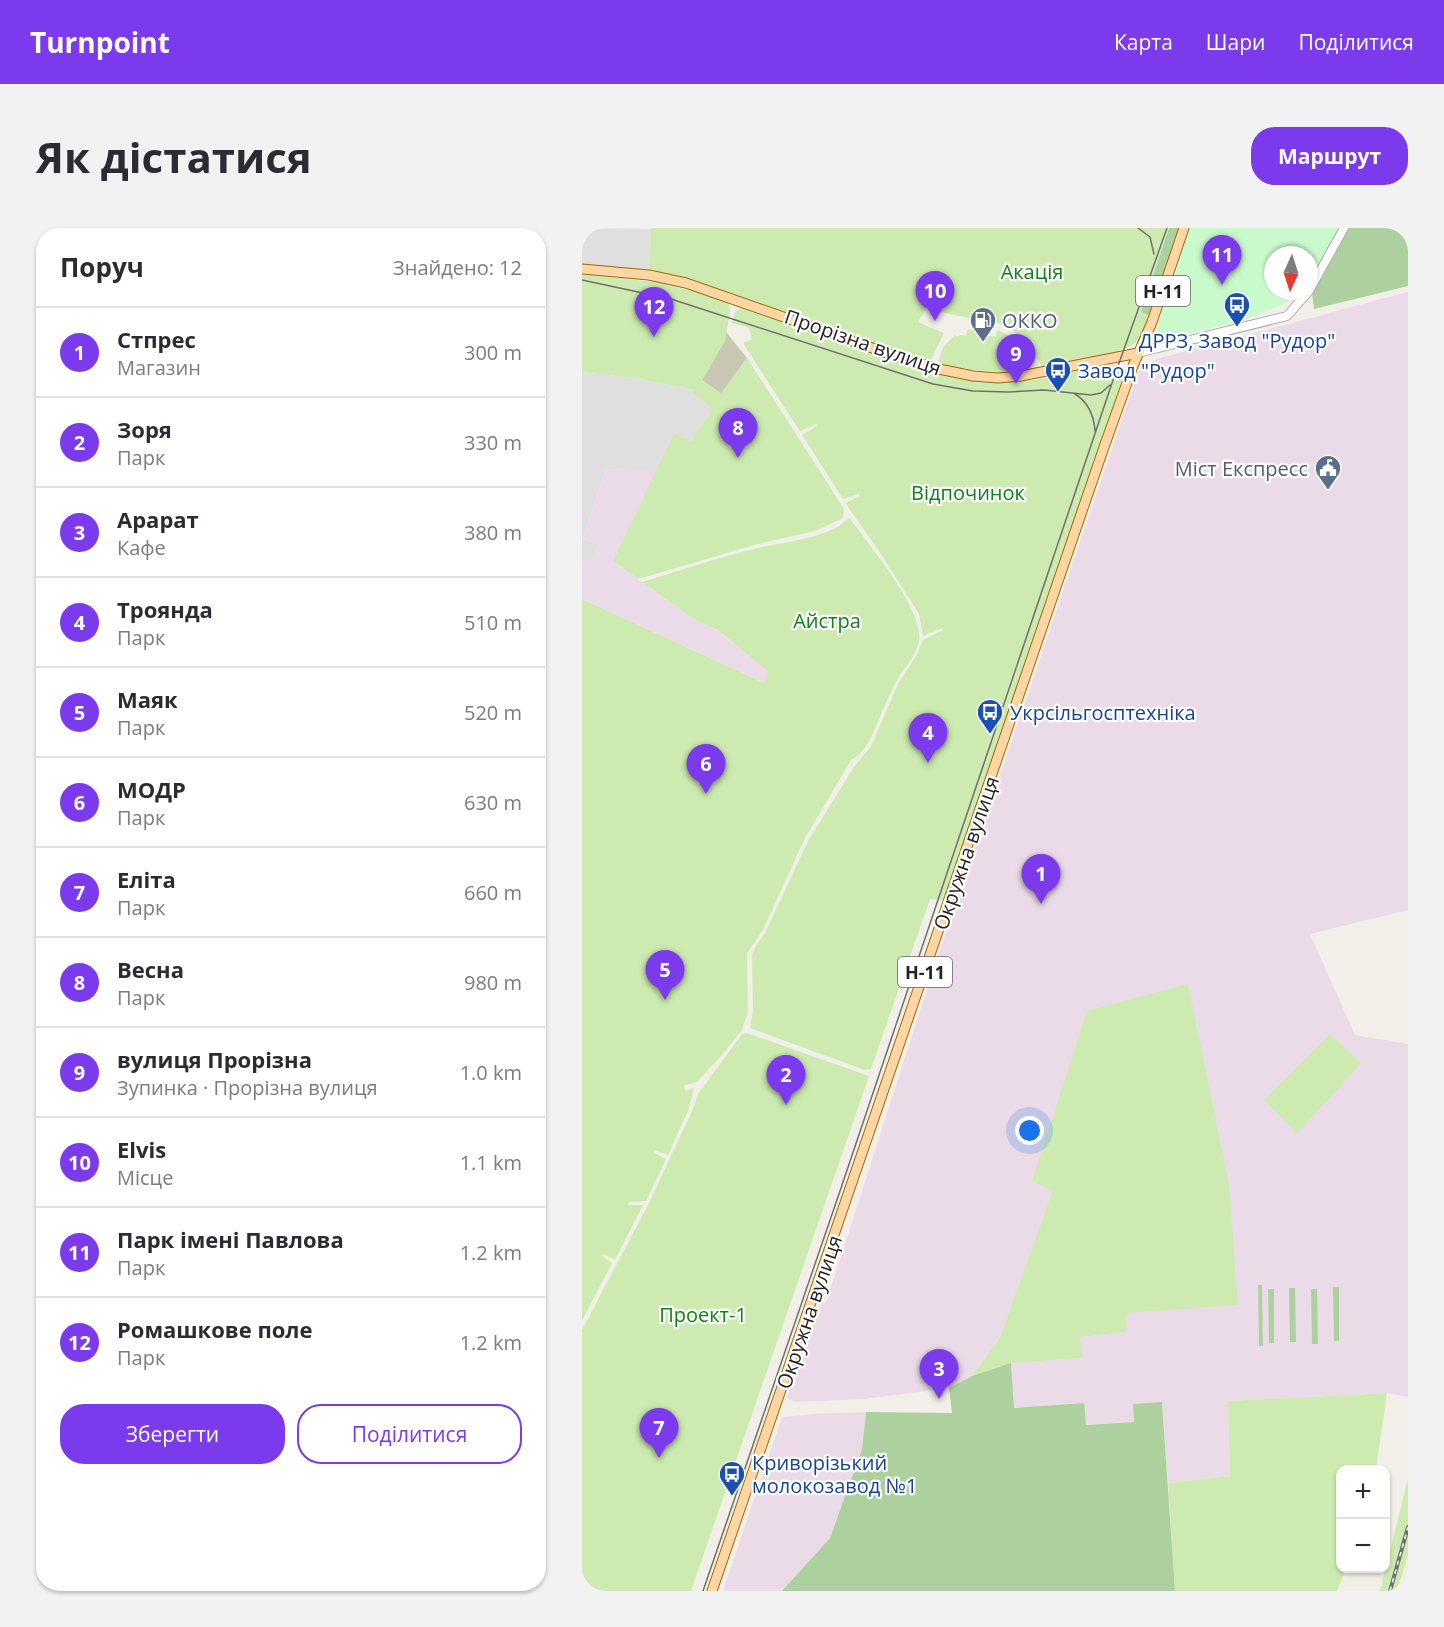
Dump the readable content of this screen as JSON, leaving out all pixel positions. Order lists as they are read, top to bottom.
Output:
{
  "streets": {
    "main road": ["Н-11", "Прорізна вулиця", "Окружна вулиця"]
  },
  "crossings": [
    ["Н-11", "Прорізна вулиця"],
    ["Н-11", "Окружна вулиця"],
    ["Прорізна вулиця", "Окружна вулиця"]
  ],
  "parks": [
    "Акація",
    "Відпочинок",
    "Айстра",
    "Проект-1"
  ],
  "places": {
    "bus stop": [
      "ДРРЗ, Завод \"Рудор\"",
      "Завод \"Рудор\"",
      "Укрсільгосптехніка",
      "Криворізький молокозавод №1"
    ],
    "fuel station": ["ОККО"],
    "public building": ["Міст Експресс"]
  },
  "north": "bottom",
  "page": {
    "header": "Turnpoint",
    "nav": ["Карта", "Шари", "Поділитися"],
    "buttons": [
      "Маршрут",
      ["Зберегти", "Поділитися"]
    ],
    "title": "Як дістатися",
    "heading": ["Поруч", "Знайдено: 12"],
    "pins": [
      "11",
      "10",
      "12",
      "9",
      "8",
      "4",
      "6",
      "1",
      "5",
      "2",
      "3",
      "7"
    ],
    "list": [
      {
        "mark": "1",
        "name": "Стпрес",
        "note": "Магазин",
        "value": "300 m"
      },
      {
        "mark": "2",
        "name": "Зоря",
        "note": "Парк",
        "value": "330 m"
      },
      {
        "mark": "3",
        "name": "Арарат",
        "note": "Кафе",
        "value": "380 m"
      },
      {
        "mark": "4",
        "name": "Троянда",
        "note": "Парк",
        "value": "510 m"
      },
      {
        "mark": "5",
        "name": "Маяк",
        "note": "Парк",
        "value": "520 m"
      },
      {
        "mark": "6",
        "name": "МОДР",
        "note": "Парк",
        "value": "630 m"
      },
      {
        "mark": "7",
        "name": "Еліта",
        "note": "Парк",
        "value": "660 m"
      },
      {
        "mark": "8",
        "name": "Весна",
        "note": "Парк",
        "value": "980 m"
      },
      {
        "mark": "9",
        "name": "вулиця Прорізна",
        "note": "Зупинка · Прорізна вулиця",
        "value": "1.0 km"
      },
      {
        "mark": "10",
        "name": "Elvis",
        "note": "Місце",
        "value": "1.1 km"
      },
      {
        "mark": "11",
        "name": "Парк імені Павлова",
        "note": "Парк",
        "value": "1.2 km"
      },
      {
        "mark": "12",
        "name": "Ромашкове поле",
        "note": "Парк",
        "value": "1.2 km"
      }
    ],
    "map_buttons": ["+", "−"]
  }
}
